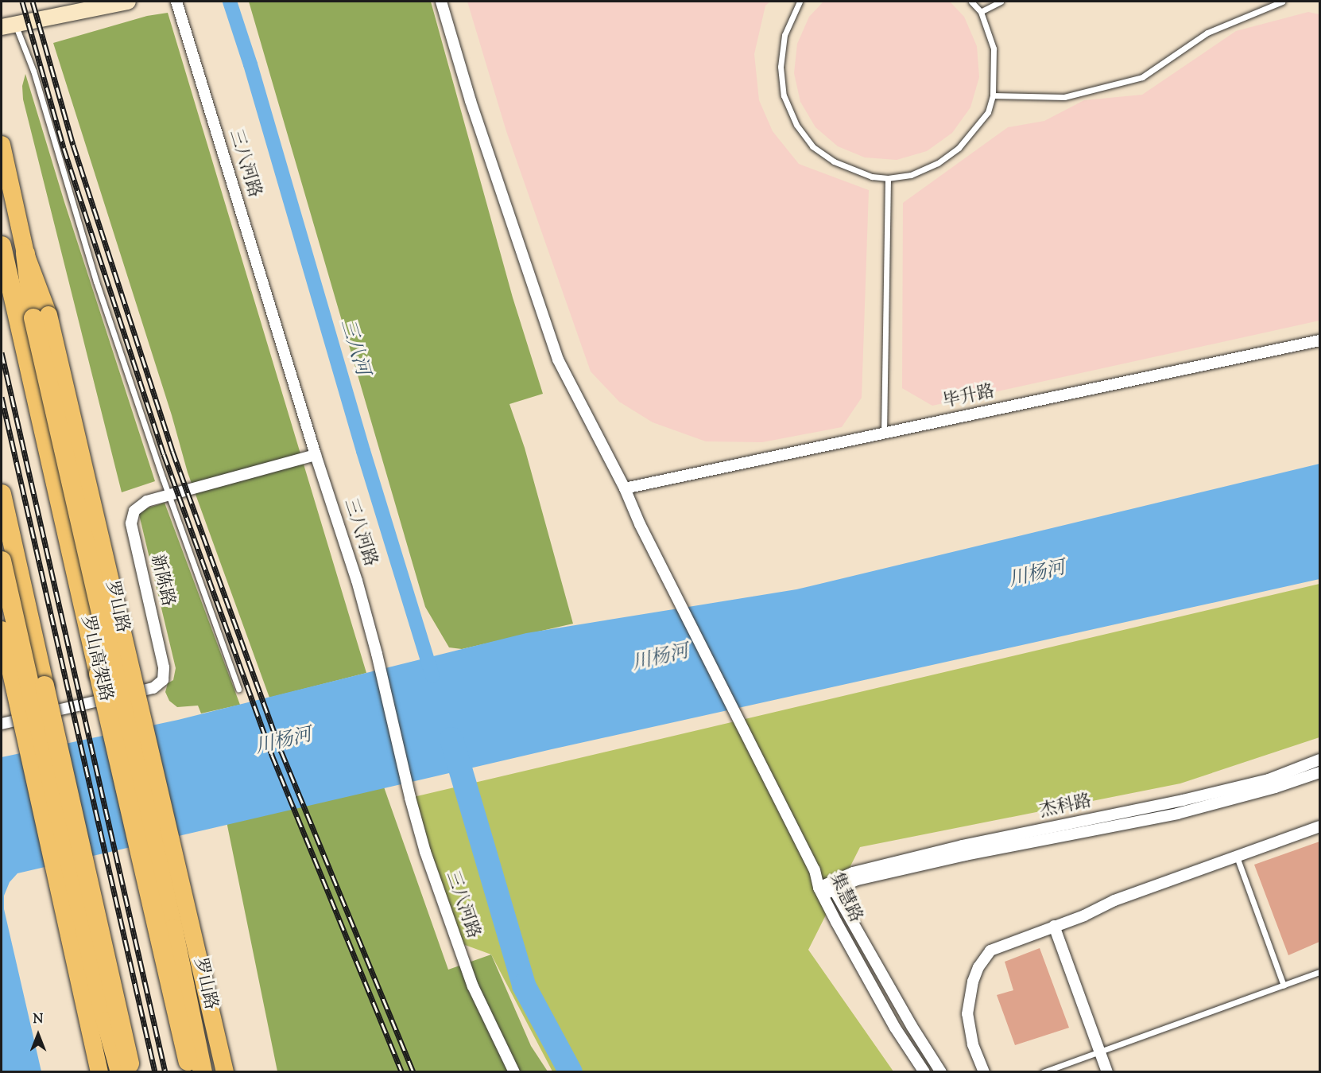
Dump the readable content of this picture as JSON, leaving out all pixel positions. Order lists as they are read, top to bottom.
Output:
{
  "streets": {
    "highway": ["罗山高架路"],
    "main road": ["罗山路"],
    "street": [
      "三八河路",
      "毕升路",
      "新陈路",
      "杰科路",
      "集慧路"
    ]
  },
  "crossings": [
    ["三八河路", "新陈路"],
    ["杰科路", "集慧路"]
  ],
  "water": ["三八河", "川杨河"],
  "north": "top"
}
